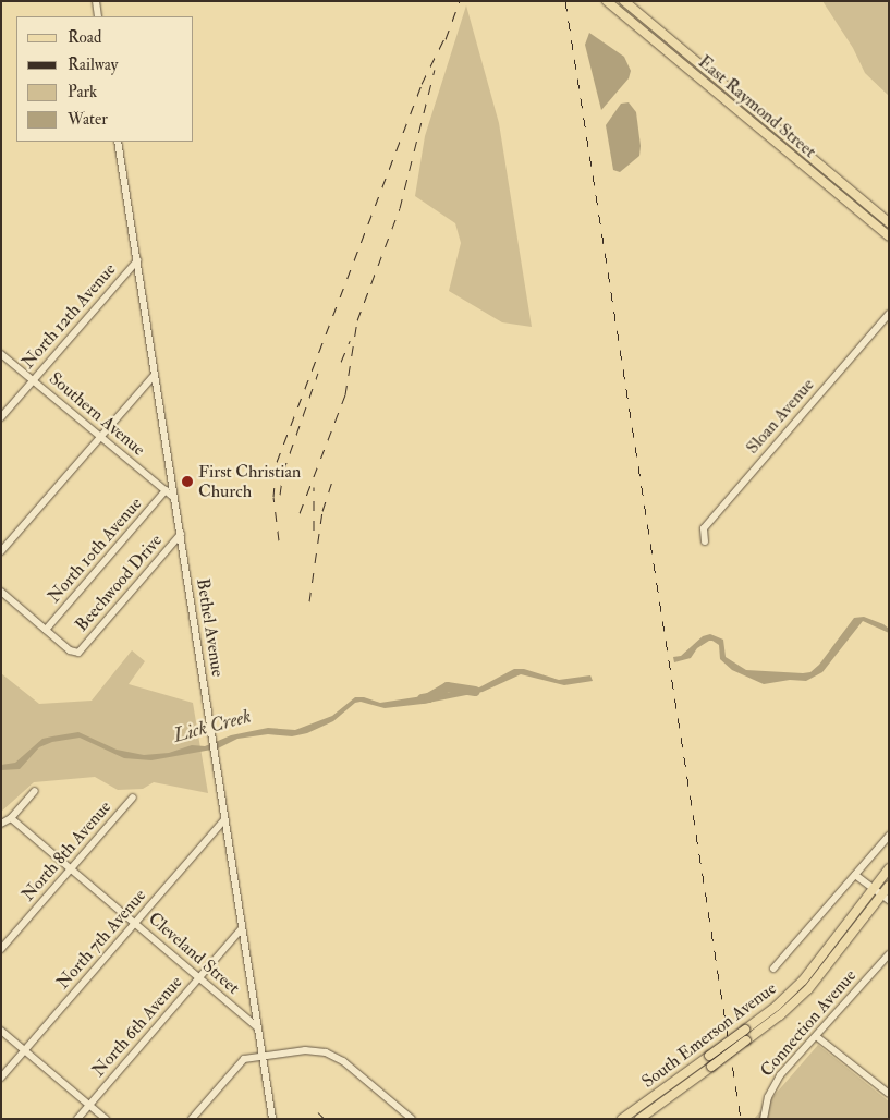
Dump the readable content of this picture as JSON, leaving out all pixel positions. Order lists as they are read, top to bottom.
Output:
{
  "streets": {
    "main road": ["East Raymond Street", "South Emerson Avenue"],
    "street": [
      "North 12th Avenue",
      "Southern Avenue",
      "Sloan Avenue",
      "North 10th Avenue",
      "Beechwood Drive",
      "Bethel Avenue",
      "North 8th Avenue",
      "North 7th Avenue",
      "Cleveland Street",
      "Connection Avenue",
      "North 6th Avenue"
    ]
  },
  "crossings": [
    ["North 12th Avenue", "Southern Avenue"],
    ["North 12th Avenue", "Bethel Avenue"],
    ["Southern Avenue", "North 10th Avenue"],
    ["Southern Avenue", "Bethel Avenue"],
    ["North 10th Avenue", "Beechwood Drive"],
    ["Beechwood Drive", "Bethel Avenue"],
    ["Bethel Avenue", "North 7th Avenue"],
    ["Bethel Avenue", "Cleveland Street"],
    ["Bethel Avenue", "North 6th Avenue"],
    ["North 8th Avenue", "Cleveland Street"],
    ["North 7th Avenue", "Cleveland Street"],
    ["Cleveland Street", "North 6th Avenue"]
  ],
  "water": ["Lick Creek"],
  "places": ["First Christian Church"],
  "legend": [
    "Road",
    "Railway",
    "Park",
    "Water"
  ]
}
